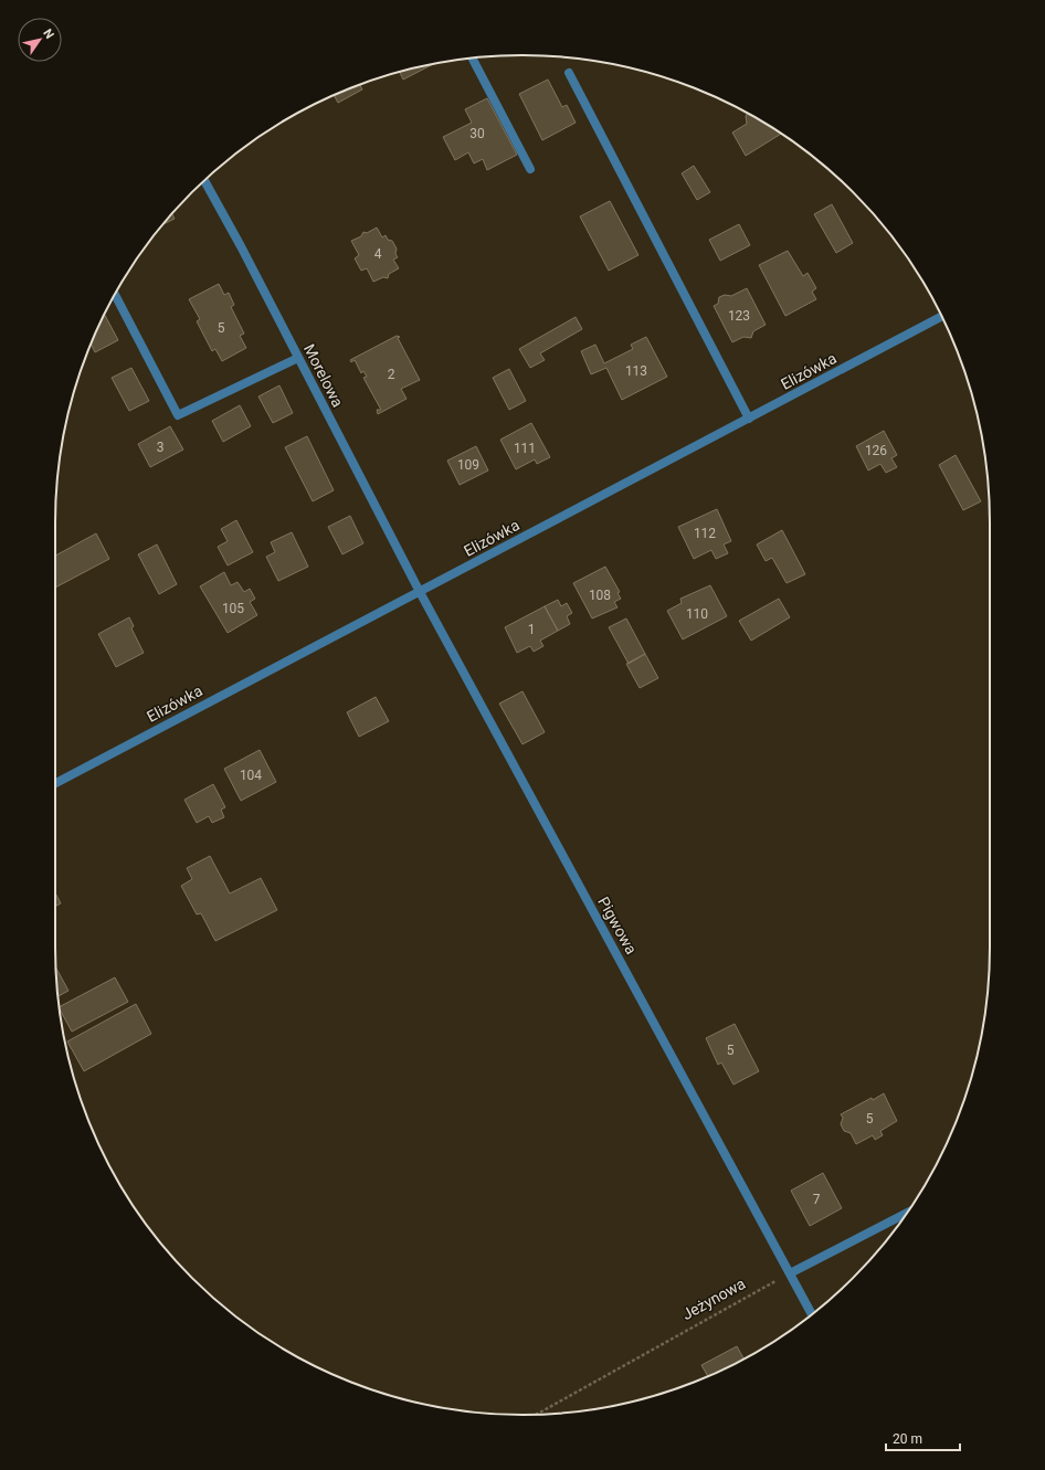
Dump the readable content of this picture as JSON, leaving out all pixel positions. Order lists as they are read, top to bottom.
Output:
{
  "streets": {
    "street": ["Elizówka", "Morelowa", "Pigwowa"],
    "path": ["Jeżynowa"]
  },
  "crossings": [
    ["Elizówka", "Morelowa"],
    ["Elizówka", "Pigwowa"],
    ["Morelowa", "Pigwowa"],
    ["Pigwowa", "Jeżynowa"]
  ],
  "house_numbers": [
    "30",
    "4",
    "123",
    "5",
    "113",
    "2",
    "3",
    "111",
    "126",
    "109",
    "112",
    "108",
    "105",
    "110",
    "1",
    "104",
    "5",
    "5",
    "7"
  ],
  "scale_bar": "20 m",
  "north": "top right"
}
